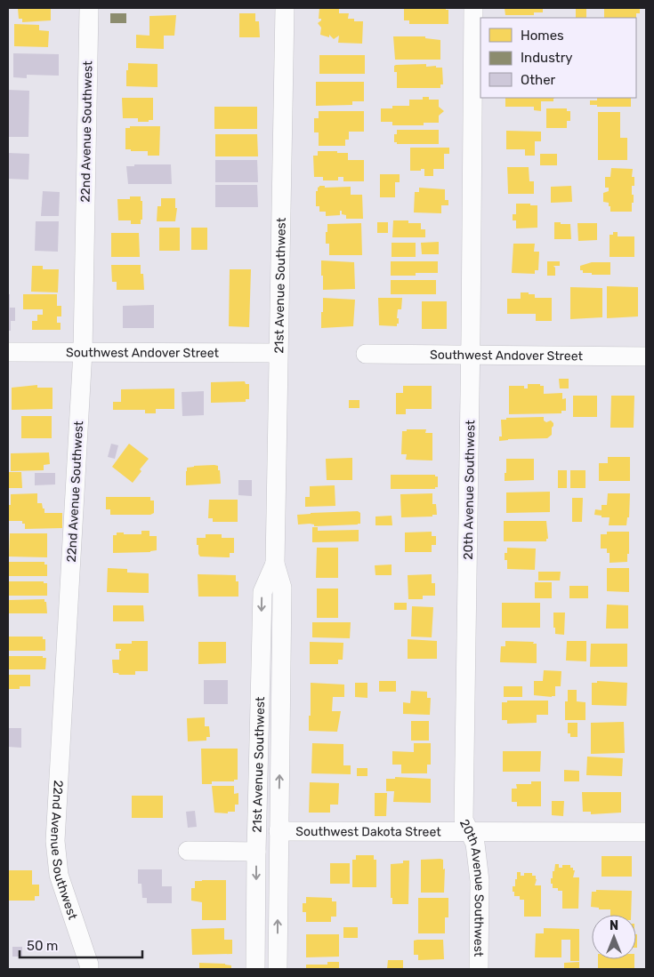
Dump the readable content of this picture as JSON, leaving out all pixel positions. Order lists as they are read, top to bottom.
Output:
{
  "streets": {
    "street": [
      "22nd Avenue Southwest",
      "21st Avenue Southwest",
      "Southwest Andover Street",
      "20th Avenue Southwest",
      "Southwest Dakota Street"
    ]
  },
  "crossings": [
    ["22nd Avenue Southwest", "Southwest Andover Street"],
    ["21st Avenue Southwest", "Southwest Andover Street"],
    ["21st Avenue Southwest", "Southwest Dakota Street"],
    ["Southwest Andover Street", "20th Avenue Southwest"],
    ["20th Avenue Southwest", "Southwest Dakota Street"]
  ],
  "legend": ["Homes", "Industry", "Other"],
  "scale_bar": "50 m",
  "north": "top"
}
